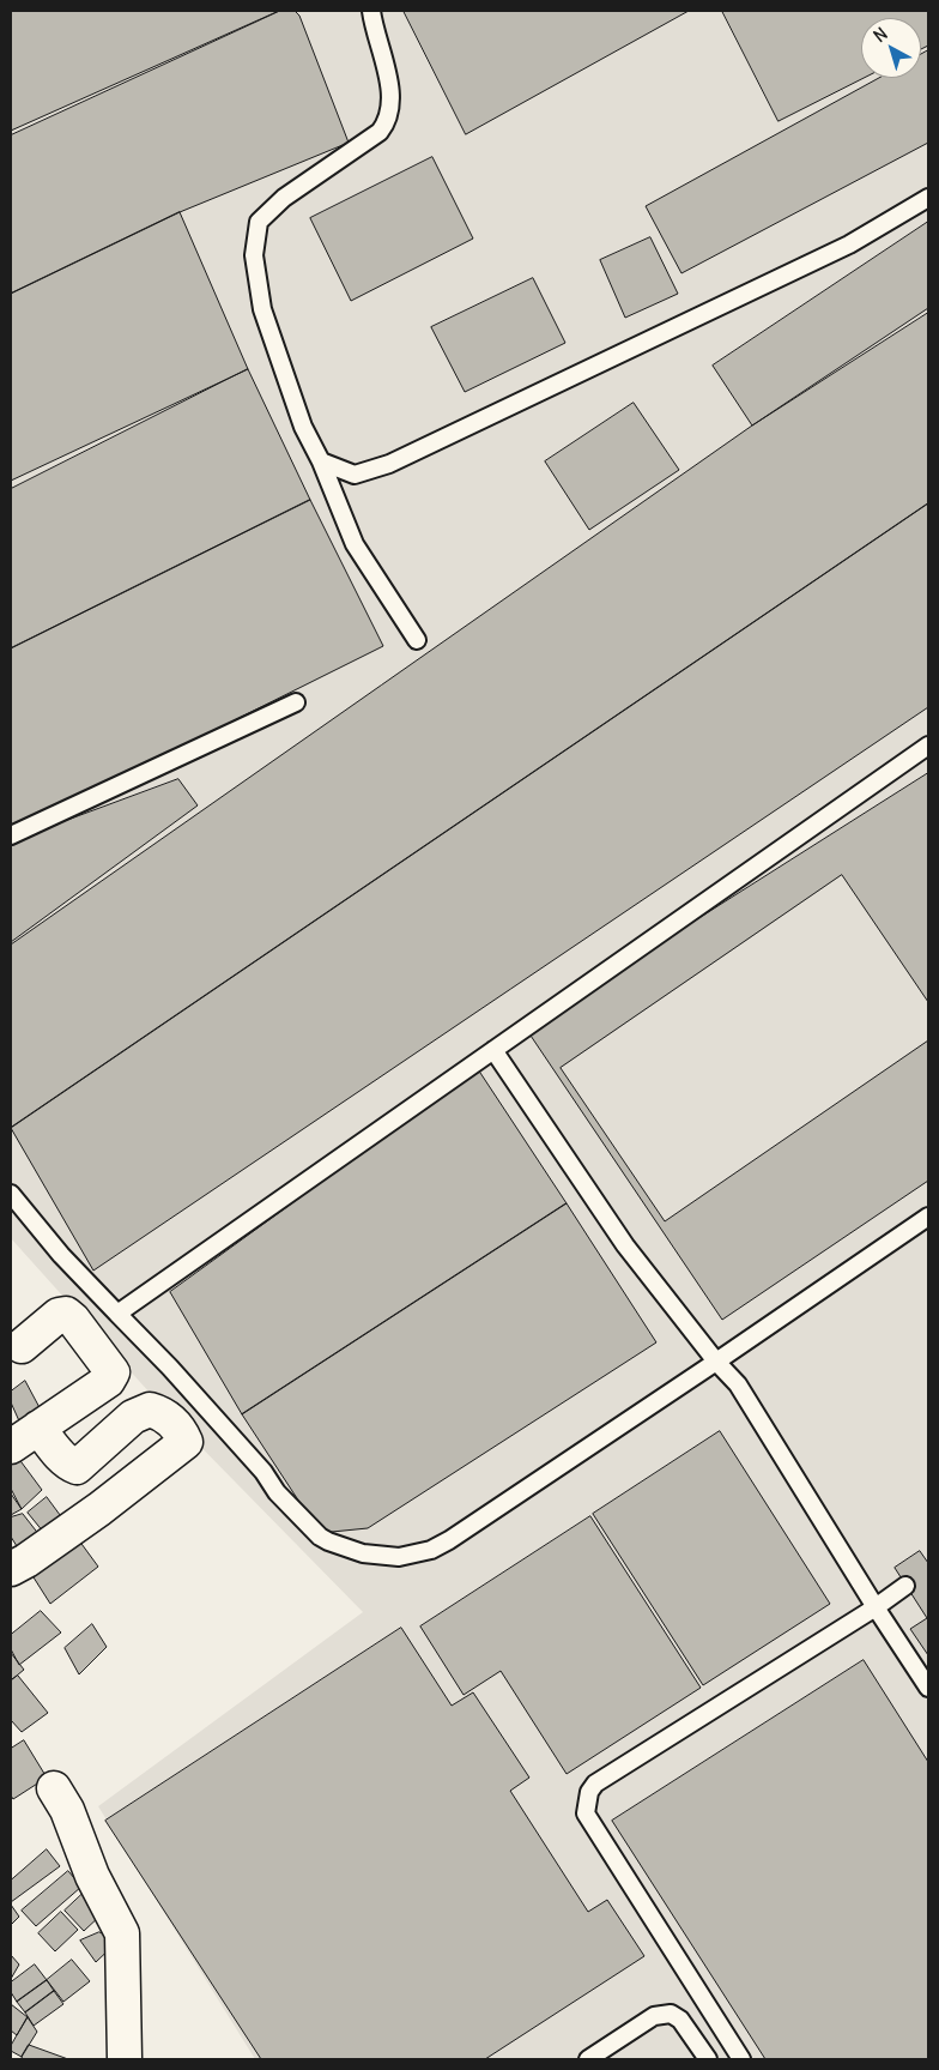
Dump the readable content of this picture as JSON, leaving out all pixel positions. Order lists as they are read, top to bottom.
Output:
{
  "north": "top left"
}
